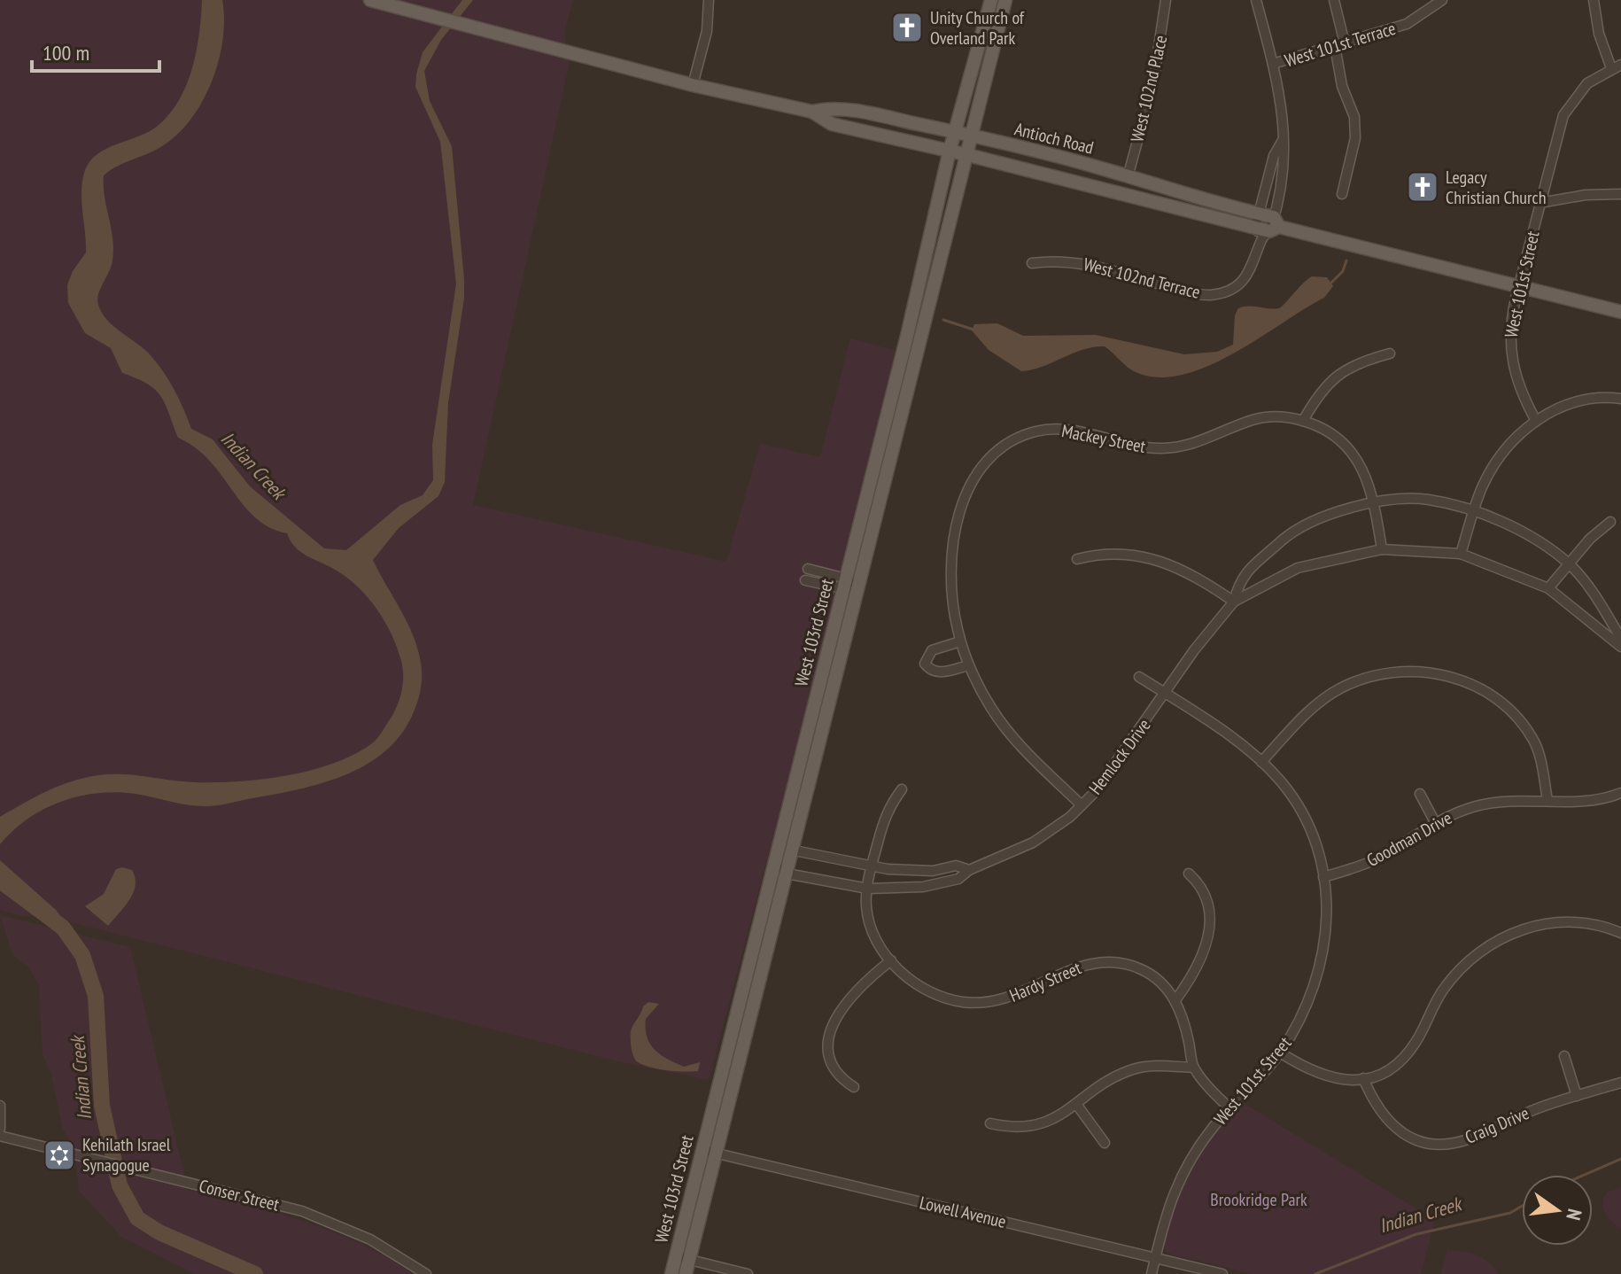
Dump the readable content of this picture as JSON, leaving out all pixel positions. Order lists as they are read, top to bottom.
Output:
{
  "streets": {
    "main road": ["Antioch Road", "West 103rd Street"],
    "street": [
      "West 101st Terrace",
      "West 102nd Place",
      "West 102nd Terrace",
      "West 101st Street",
      "Mackey Street",
      "Hemlock Drive",
      "Goodman Drive",
      "Hardy Street",
      "Craig Drive",
      "Conser Street",
      "Lowell Avenue"
    ]
  },
  "crossings": [
    ["West 101st Terrace", "West 102nd Terrace"],
    ["West 102nd Place", "Antioch Road"],
    ["Antioch Road", "West 102nd Terrace"],
    ["Antioch Road", "West 101st Street"],
    ["Antioch Road", "West 103rd Street"],
    ["West 101st Street", "Hemlock Drive"],
    ["West 101st Street", "Goodman Drive"],
    ["West 101st Street", "Lowell Avenue"],
    ["Mackey Street", "Hemlock Drive"],
    ["West 103rd Street", "Hemlock Drive"],
    ["West 103rd Street", "Lowell Avenue"],
    ["Hemlock Drive", "Hardy Street"]
  ],
  "water": ["Indian Creek"],
  "parks": ["Brookridge Park"],
  "places": {
    "church": ["Unity Church of Overland Park", "Legacy Christian Church"],
    "synagogue": ["Kehilath Israel Synagogue"]
  },
  "scale_bar": "100 m",
  "north": "right"
}
